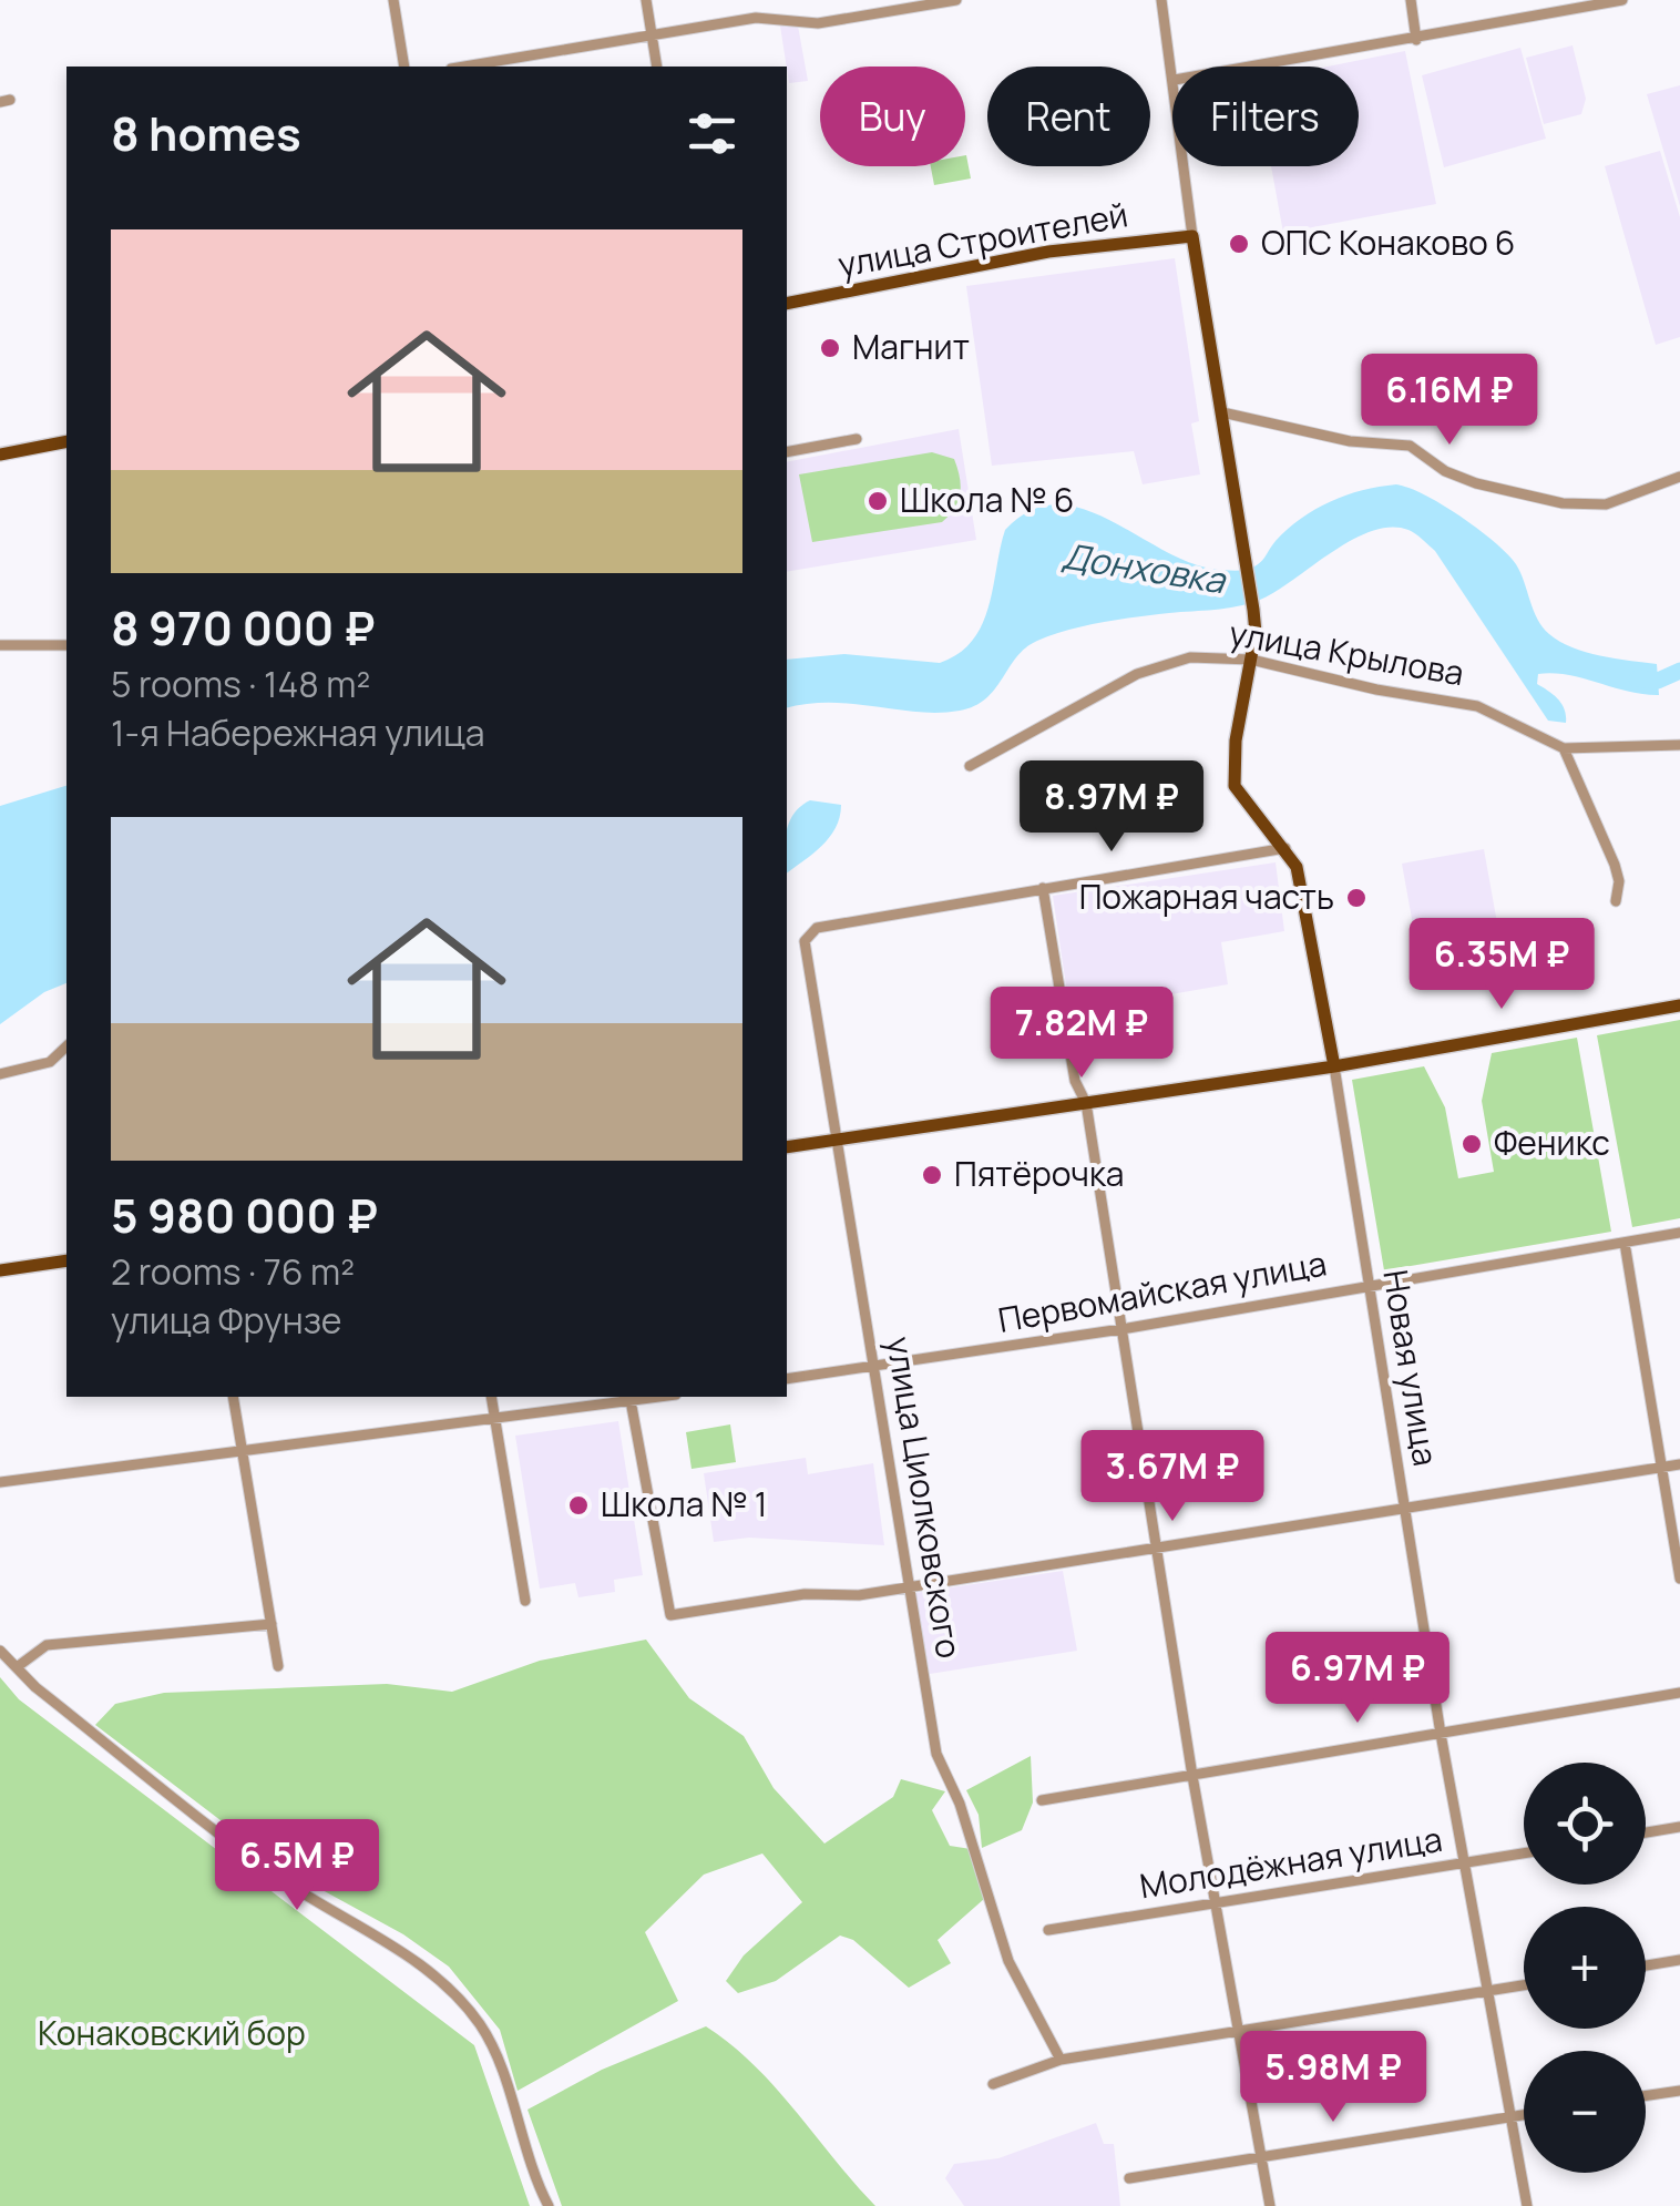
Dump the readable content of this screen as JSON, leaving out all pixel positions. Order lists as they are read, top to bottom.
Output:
{
  "streets": {
    "main road": ["улица Строителей", "Новая улица"],
    "street": [
      "улица Крылова",
      "Первомайская улица",
      "улица Циолковского",
      "Молодёжная улица"
    ]
  },
  "crossings": [
    ["улица Строителей", "Новая улица"],
    ["улица Крылова", "Новая улица"],
    ["Первомайская улица", "Новая улица"],
    ["Первомайская улица", "улица Циолковского"],
    ["Новая улица", "Молодёжная улица"]
  ],
  "water": ["Донховка"],
  "parks": ["Конаковский бор"],
  "places": [
    "ОПС Конаково 6",
    "Магнит",
    "Школа № 6",
    "Пожарная часть",
    "Феникс",
    "Пятёрочка",
    "Школа № 1"
  ],
  "page": {
    "chip": ["Buy", "Rent", "Filters"],
    "heading": "8 homes",
    "list": [
      {
        "name": "8 970 000 ₽",
        "note": "5 rooms · 148 m² · 1-я Набережная улица"
      },
      {
        "name": "5 980 000 ₽",
        "note": "2 rooms · 76 m² · улица Фрунзе"
      }
    ],
    "price": [
      "6.16M ₽",
      "8.97M ₽",
      "6.35M ₽",
      "7.82M ₽",
      "3.67M ₽",
      "6.97M ₽",
      "6.5M ₽",
      "5.98M ₽"
    ],
    "map_buttons": ["+", "−"]
  }
}
